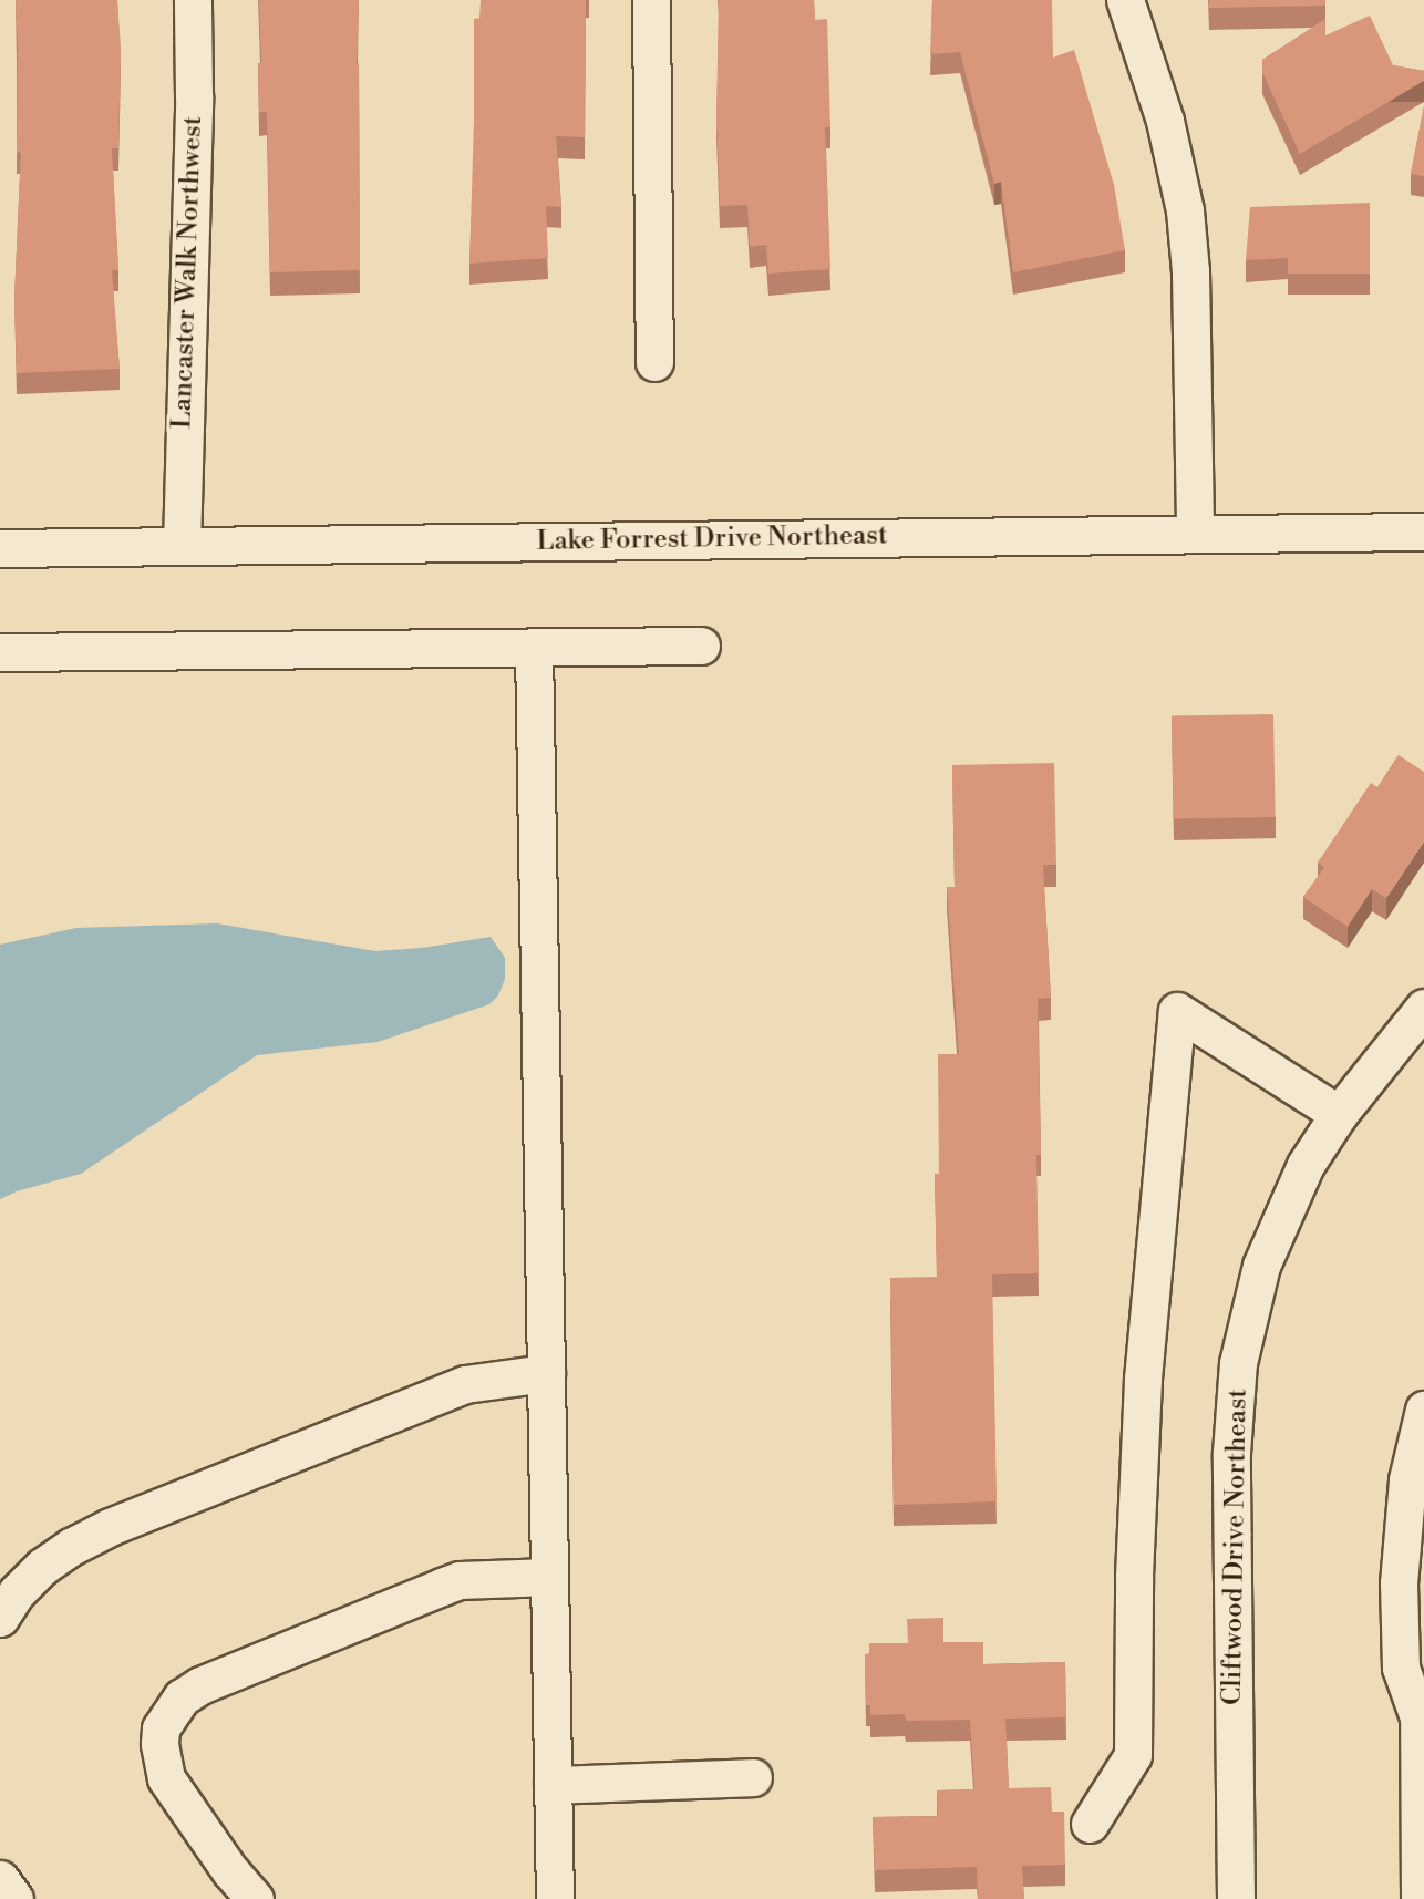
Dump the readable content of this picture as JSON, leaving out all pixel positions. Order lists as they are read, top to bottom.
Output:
{
  "streets": {
    "street": ["Lancaster Walk Northwest", "Lake Forrest Drive Northeast", "Cliftwood Drive Northeast"]
  },
  "crossings": [
    ["Lancaster Walk Northwest", "Lake Forrest Drive Northeast"]
  ]
}
